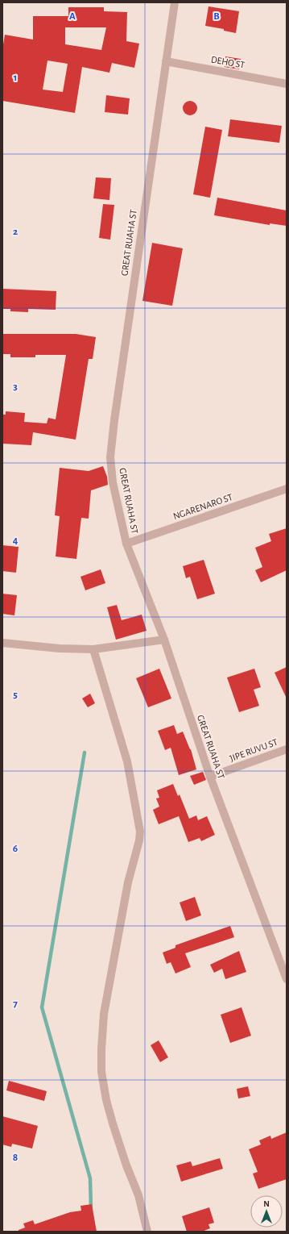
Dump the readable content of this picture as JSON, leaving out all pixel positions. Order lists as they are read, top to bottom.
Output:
{
  "streets": {
    "street": [
      "DEHO ST",
      "GREAT RUAHA ST",
      "NGARENARO ST",
      "JIPE RUVU ST"
    ]
  },
  "crossings": [
    ["DEHO ST", "GREAT RUAHA ST"],
    ["GREAT RUAHA ST", "NGARENARO ST"],
    ["GREAT RUAHA ST", "JIPE RUVU ST"]
  ],
  "north": "top",
  "grid": {
    "columns": ["A", "B"],
    "rows": [
      "1",
      "2",
      "3",
      "4",
      "5",
      "6",
      "7",
      "8"
    ]
  }
}
